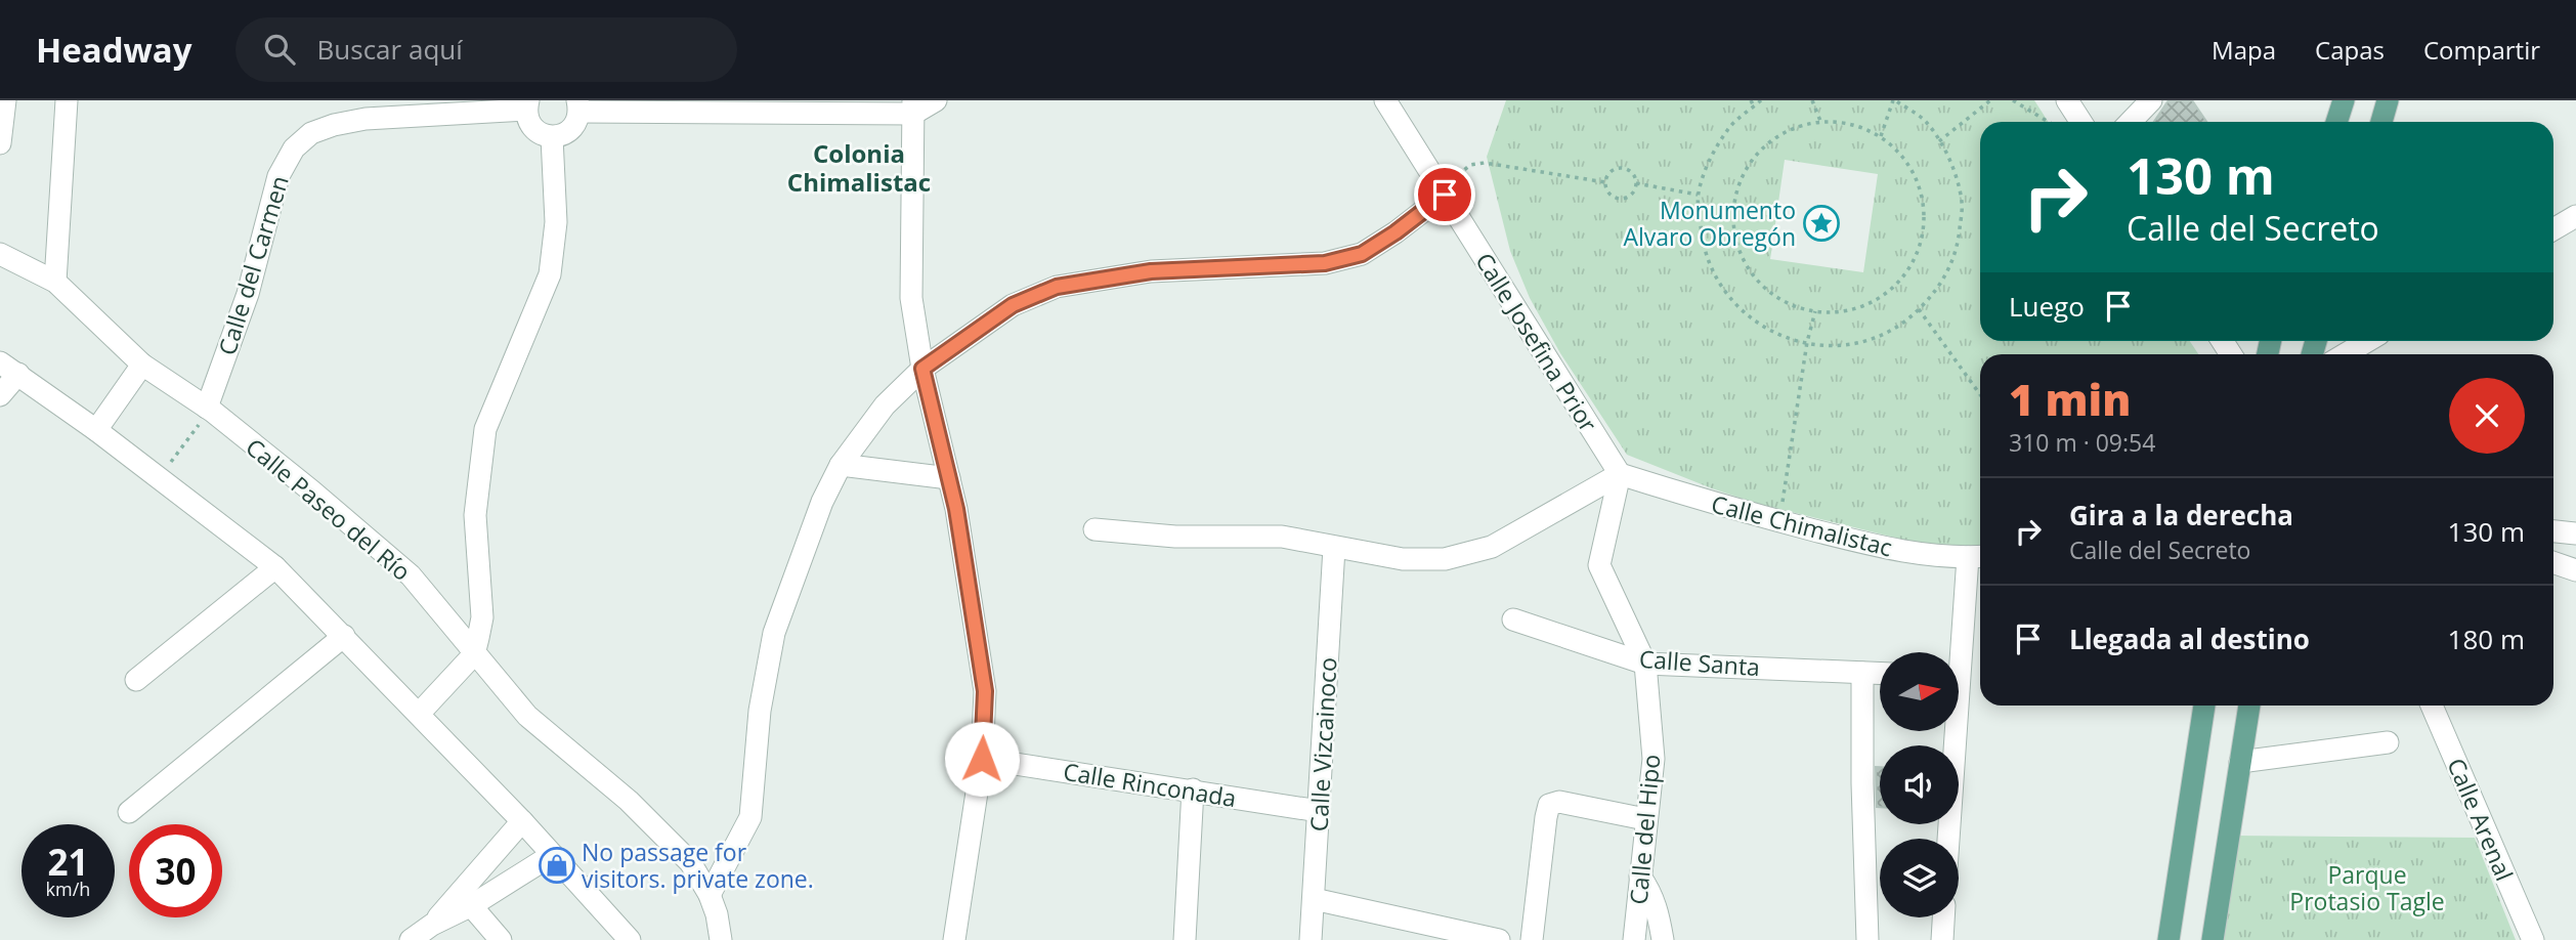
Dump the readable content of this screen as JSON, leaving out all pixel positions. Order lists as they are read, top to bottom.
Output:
{
  "streets": {
    "street": [
      "Calle del Carmen",
      "Calle Josefina Prior",
      "Calle Paseo del Río",
      "Calle Chimalistac",
      "Calle Santa",
      "Calle Vizcainoco",
      "Calle Rinconada",
      "Calle Arenal",
      "Calle del Hipo"
    ]
  },
  "crossings": [
    ["Calle del Carmen", "Calle Paseo del Río"],
    ["Calle Josefina Prior", "Calle Chimalistac"],
    ["Calle Josefina Prior", "Calle del Hipo"],
    ["Calle Chimalistac", "Calle del Hipo"],
    ["Calle Santa", "Calle del Hipo"],
    ["Calle Vizcainoco", "Calle Rinconada"]
  ],
  "districts": ["Colonia Chimalistac"],
  "parks": ["Parque Protasio Tagle"],
  "places": {
    "place": ["Monumento Alvaro Obregón"],
    "shop": ["No passage for visitors. private zone."]
  },
  "north": "right",
  "page": {
    "header": "Headway",
    "search": "Buscar aquí",
    "nav": ["Mapa", "Capas", "Compartir"],
    "turn": ["130 m", "Calle del Secreto"],
    "then": "Luego",
    "heading": ["1 min", "310 m · 09:54"],
    "list": [
      {
        "name": "Gira a la derecha",
        "note": "Calle del Secreto",
        "value": "130 m"
      },
      {
        "name": "Llegada al destino",
        "value": "180 m"
      }
    ],
    "speed": "21 km/h",
    "limit": "30"
  }
}
